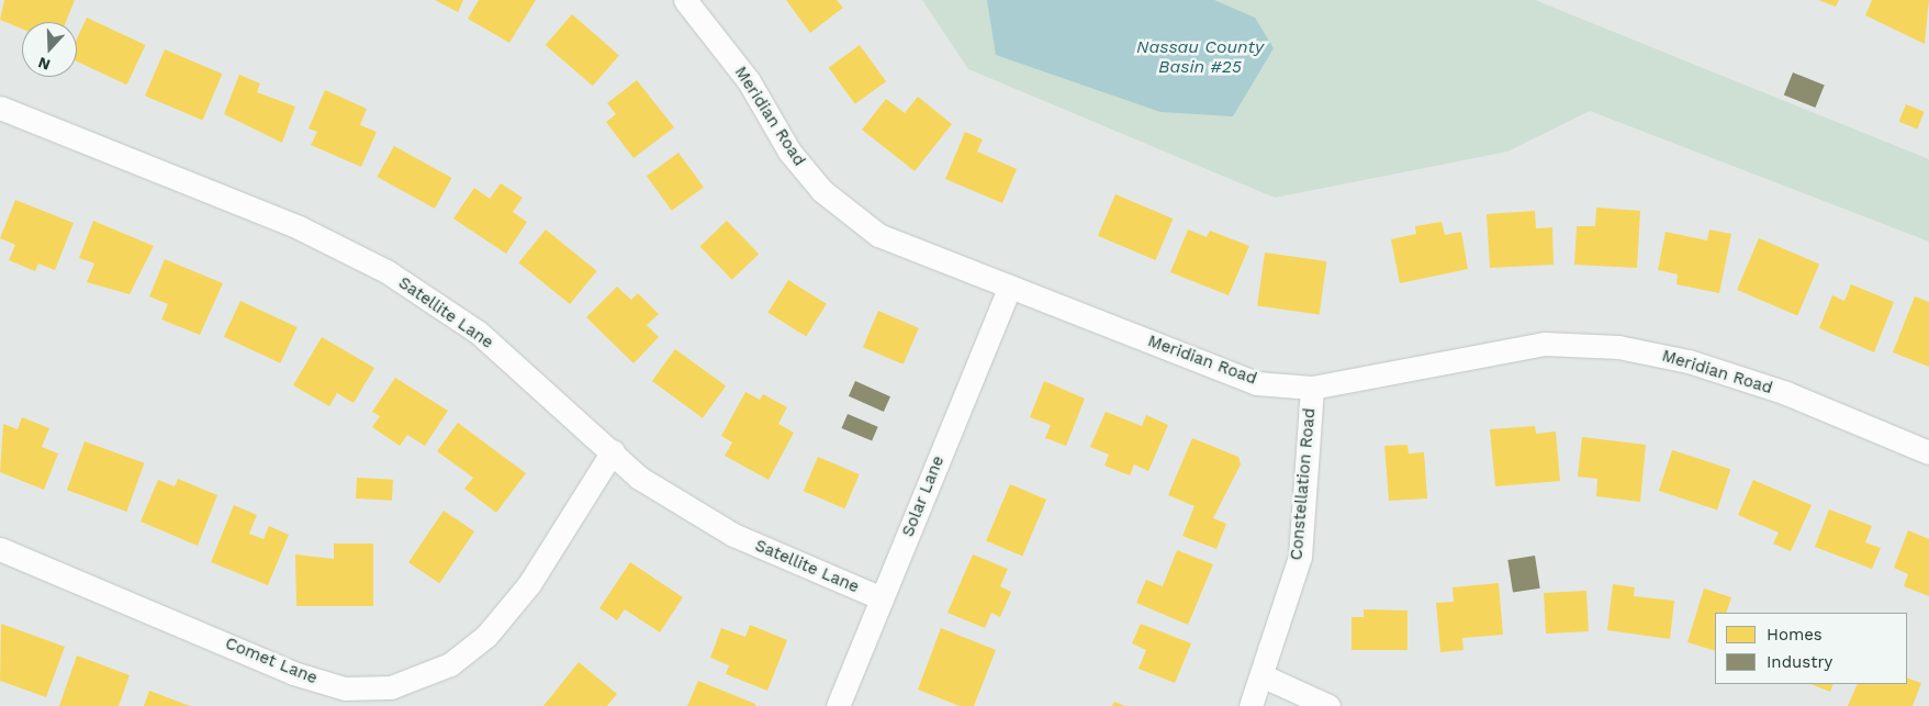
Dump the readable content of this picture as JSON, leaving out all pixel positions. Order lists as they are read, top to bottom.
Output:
{
  "streets": {
    "street": [
      "Meridian Road",
      "Satellite Lane",
      "Constellation Road",
      "Solar Lane",
      "Comet Lane"
    ]
  },
  "crossings": [
    ["Meridian Road", "Constellation Road"],
    ["Meridian Road", "Solar Lane"],
    ["Satellite Lane", "Solar Lane"],
    ["Satellite Lane", "Comet Lane"]
  ],
  "water": ["Nassau County Basin #25"],
  "legend": ["Homes", "Industry"],
  "north": "bottom"
}
